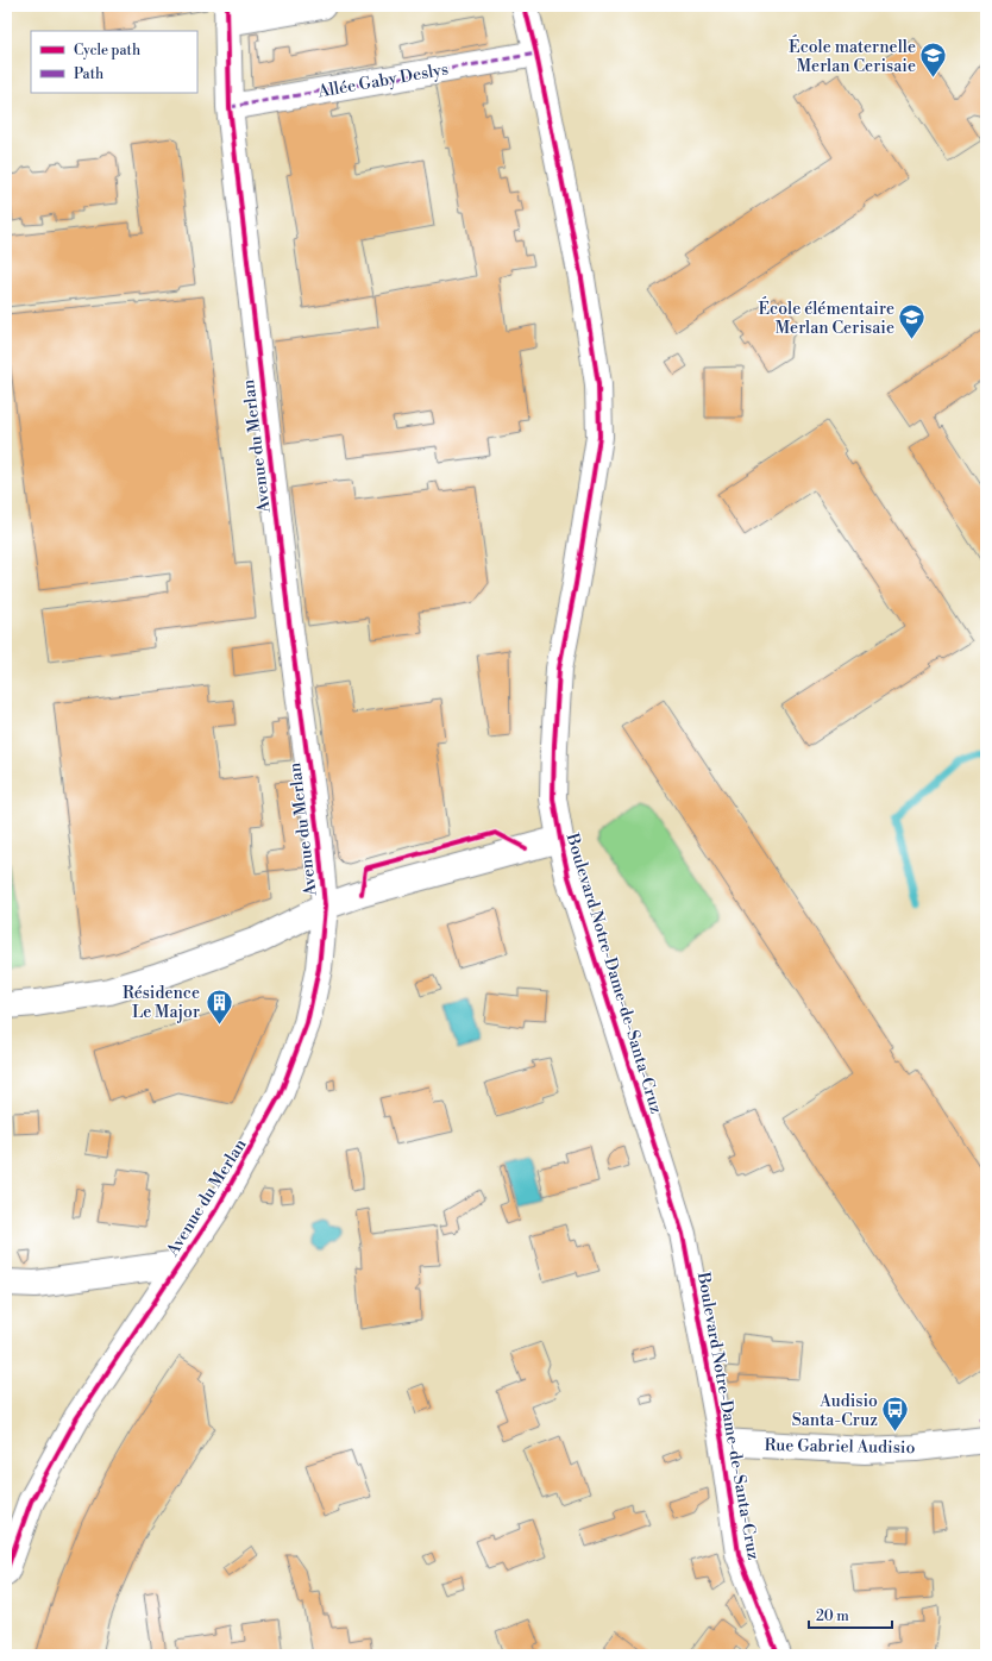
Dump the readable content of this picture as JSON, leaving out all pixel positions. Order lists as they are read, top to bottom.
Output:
{
  "streets": {
    "street": [
      "Allée Gaby Deslys",
      "Avenue du Merlan",
      "Boulevard Notre-Dame-de-Santa-Cruz",
      "Rue Gabriel Audisio"
    ]
  },
  "crossings": [
    ["Allée Gaby Deslys", "Avenue du Merlan"],
    ["Allée Gaby Deslys", "Boulevard Notre-Dame-de-Santa-Cruz"],
    ["Boulevard Notre-Dame-de-Santa-Cruz", "Rue Gabriel Audisio"]
  ],
  "places": {
    "school or university": ["École maternelle Merlan Cerisaie", "École élémentaire Merlan Cerisaie"],
    "building": ["Résidence Le Major"],
    "bus stop": ["Audisio Santa-Cruz"]
  },
  "legend": ["Cycle path", "Path"],
  "scale_bar": "20 m"
}
